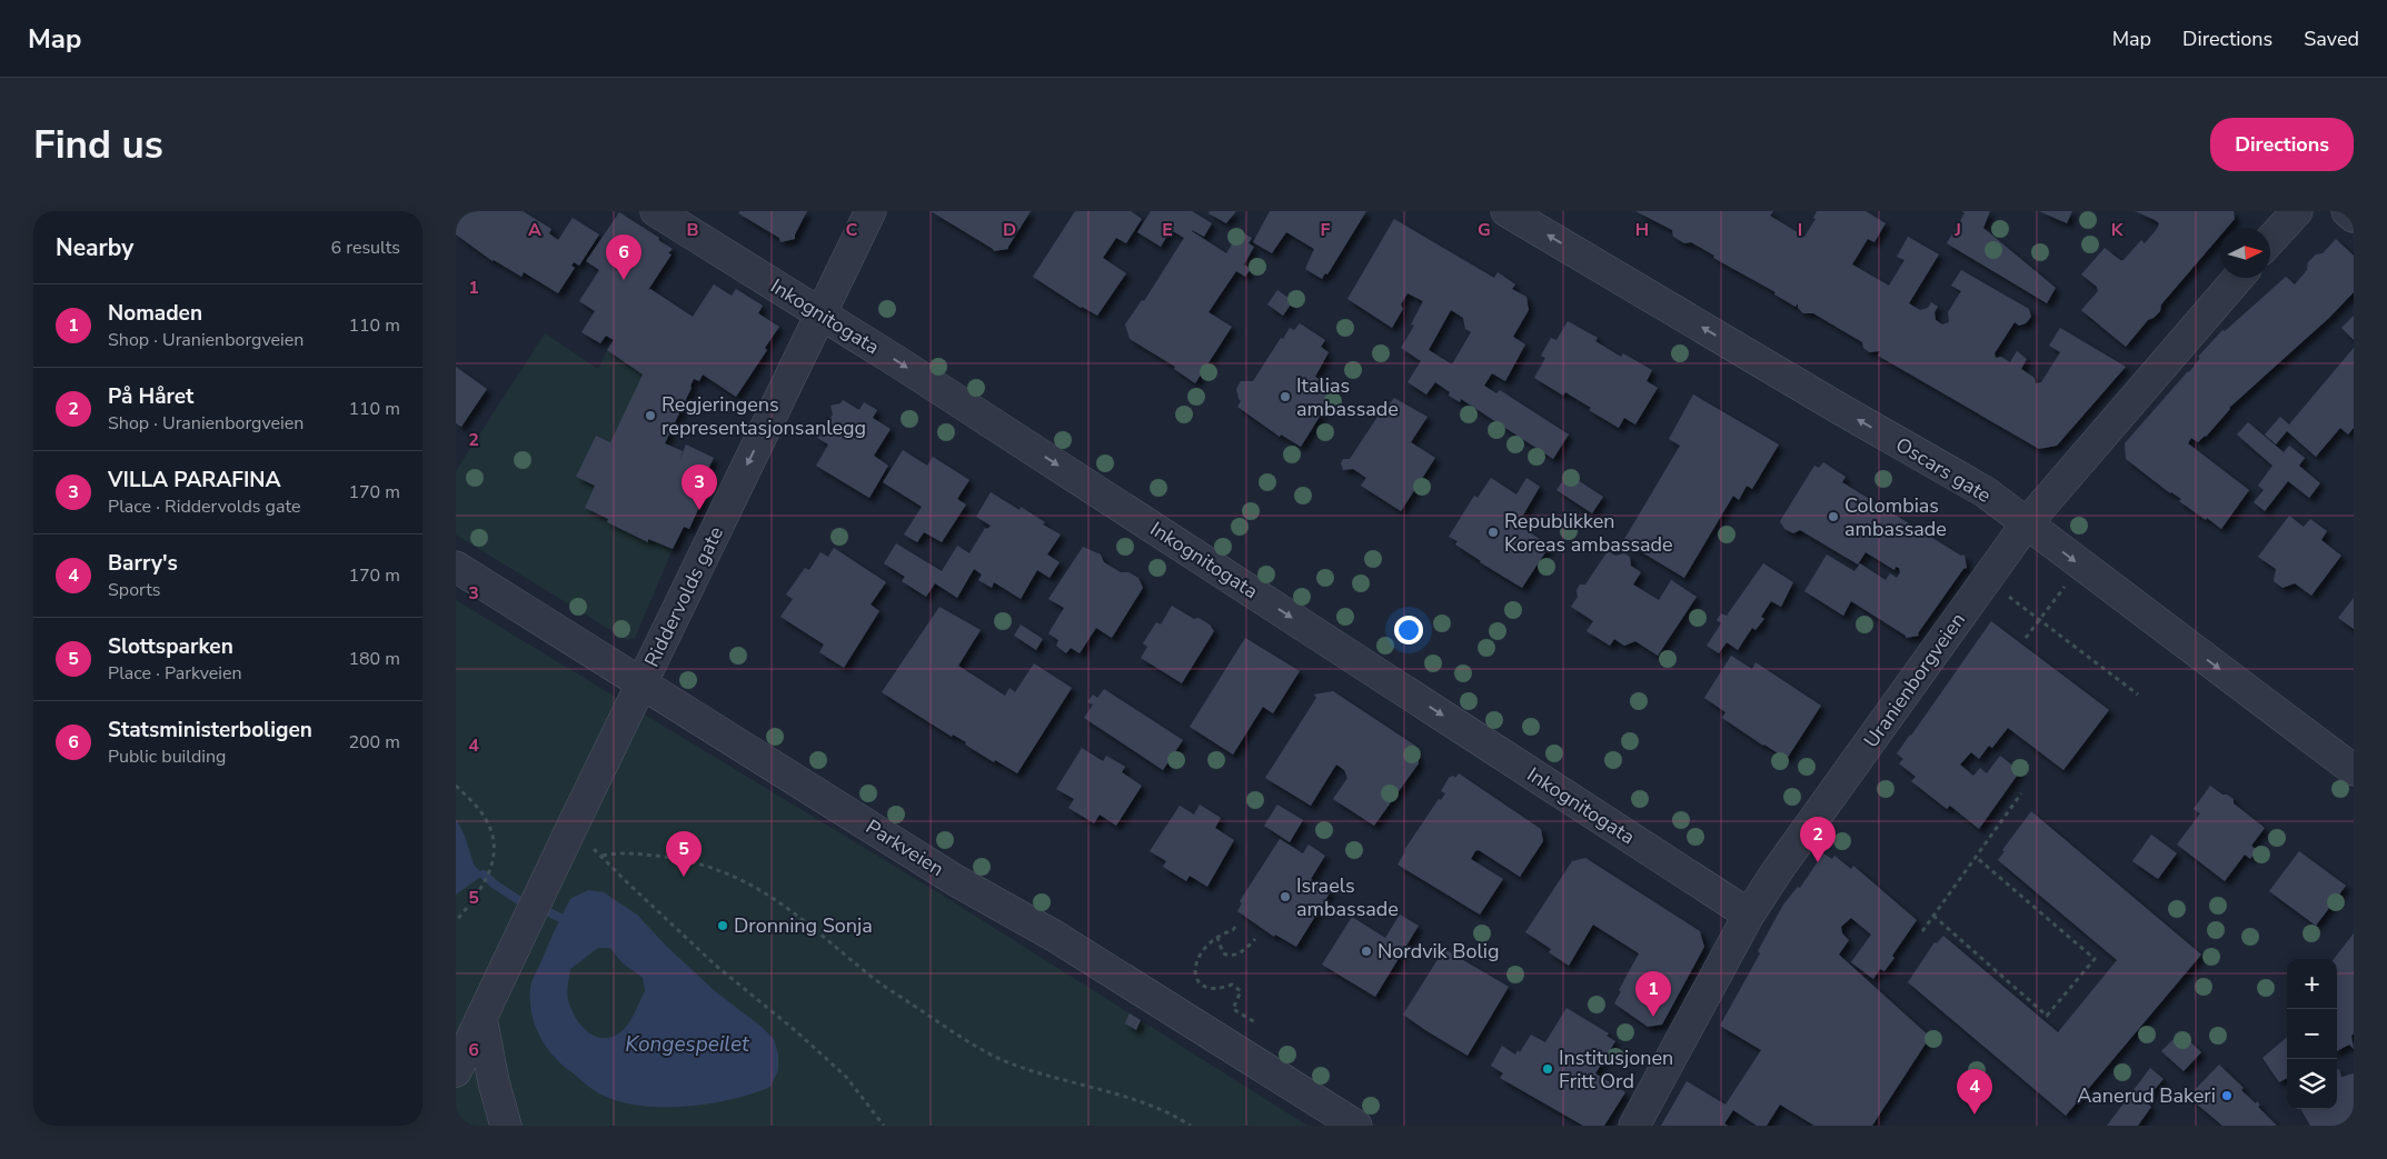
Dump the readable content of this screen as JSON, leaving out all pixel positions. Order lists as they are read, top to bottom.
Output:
{
  "streets": {
    "street": [
      "Inkognitogata",
      "Oscars gate",
      "Riddervolds gate",
      "Uranienborgveien",
      "Parkveien"
    ]
  },
  "crossings": [
    ["Inkognitogata", "Riddervolds gate"],
    ["Inkognitogata", "Uranienborgveien"],
    ["Oscars gate", "Uranienborgveien"],
    ["Riddervolds gate", "Parkveien"]
  ],
  "one_way": ["Inkognitogata", "Riddervolds gate"],
  "water": ["Kongespeilet"],
  "places": [
    "Italias ambassade",
    "Regjeringens representasjonsanlegg",
    "Colombias ambassade",
    "Republikken Koreas ambassade",
    "Israels ambassade",
    "Dronning Sonja",
    "Nordvik Bolig",
    "Institusjonen Fritt Ord",
    "Aanerud Bakeri"
  ],
  "north": "right",
  "page": {
    "header": "Map",
    "nav": ["Map", "Directions", "Saved"],
    "buttons": "Directions",
    "title": "Find us",
    "heading": ["Nearby", "6 results"],
    "pins": [
      "6",
      "3",
      "2",
      "5",
      "1",
      "4"
    ],
    "list": [
      {
        "mark": "1",
        "name": "Nomaden",
        "note": "Shop · Uranienborgveien",
        "value": "110 m"
      },
      {
        "mark": "2",
        "name": "På Håret",
        "note": "Shop · Uranienborgveien",
        "value": "110 m"
      },
      {
        "mark": "3",
        "name": "VILLA PARAFINA",
        "note": "Place · Riddervolds gate",
        "value": "170 m"
      },
      {
        "mark": "4",
        "name": "Barry's",
        "note": "Sports",
        "value": "170 m"
      },
      {
        "mark": "5",
        "name": "Slottsparken",
        "note": "Place · Parkveien",
        "value": "180 m"
      },
      {
        "mark": "6",
        "name": "Statsministerboligen",
        "note": "Public building",
        "value": "200 m"
      }
    ],
    "map_buttons": ["+", "−"]
  },
  "grid": {
    "columns": [
      "A",
      "B",
      "C",
      "D",
      "E",
      "F",
      "G",
      "H",
      "I",
      "J",
      "K"
    ],
    "rows": [
      "1",
      "2",
      "3",
      "4",
      "5",
      "6"
    ]
  }
}
